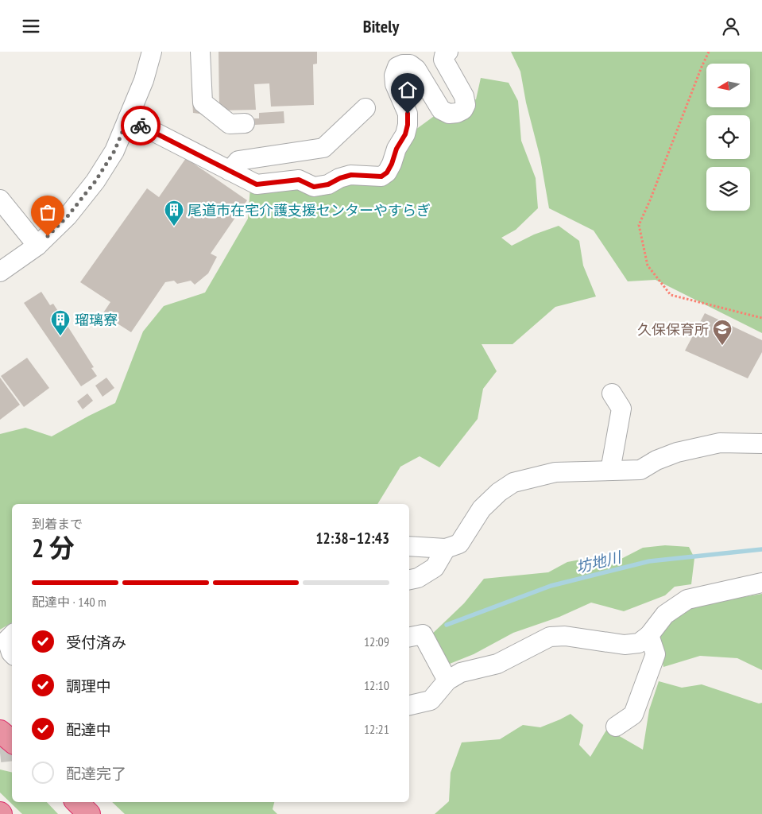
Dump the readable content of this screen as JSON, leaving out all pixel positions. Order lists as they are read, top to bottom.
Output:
{
  "water": ["坊地川"],
  "places": {
    "building": ["尾道市在宅介護支援センターやすらぎ", "瑠璃寮"],
    "school or university": ["久保保育所"]
  },
  "north": "left",
  "page": {
    "header": "Bitely",
    "heading": ["2 分", "到着まで", "12:38–12:43"],
    "bar": "配達中 · 140 m",
    "list": [
      ["受付済み", "12:09"],
      ["調理中", "12:10"],
      ["配達中", "12:21"],
      "配達完了"
    ]
  }
}
